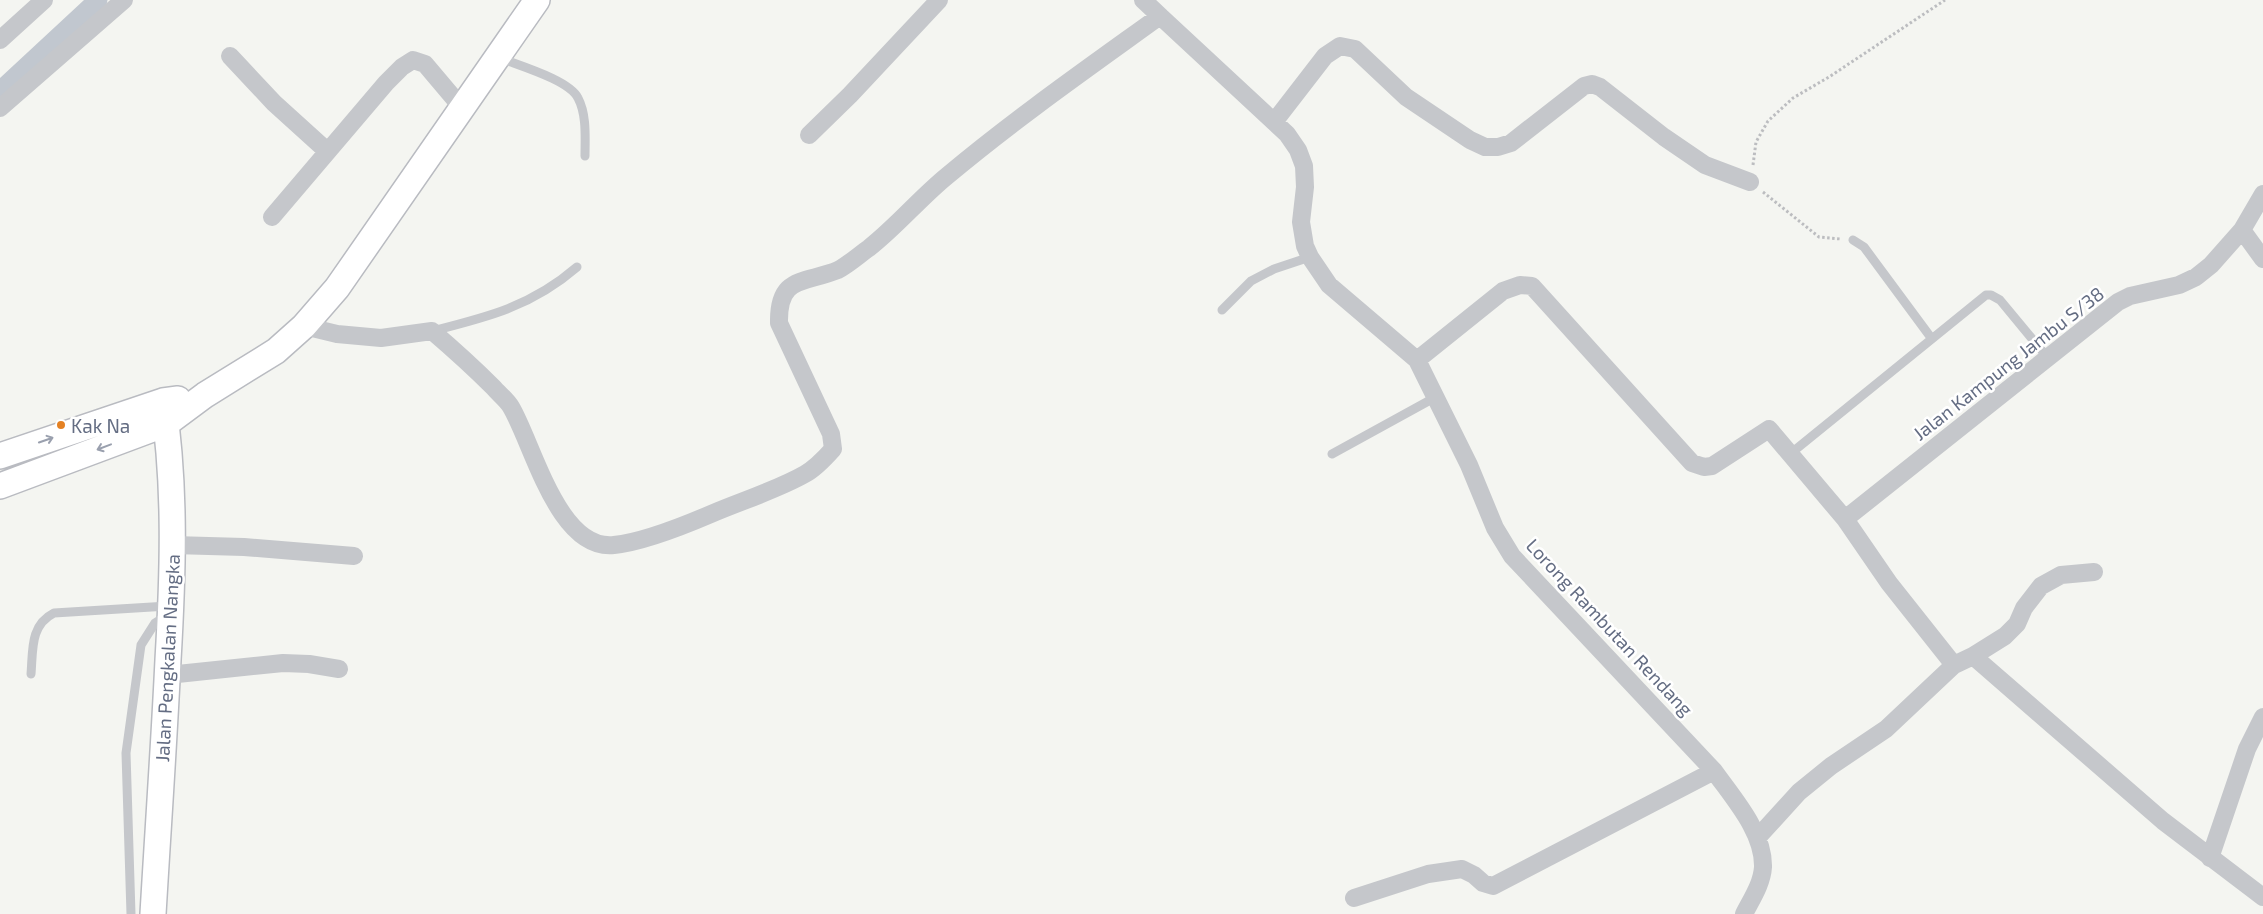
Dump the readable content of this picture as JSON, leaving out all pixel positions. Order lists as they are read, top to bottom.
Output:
{
  "streets": {
    "main road": ["Jalan Pengkalan Nangka"],
    "street": ["Jalan Kampung Jambu S/38", "Lorong Rambutan Rendang"]
  },
  "places": ["Kak Na"]
}
